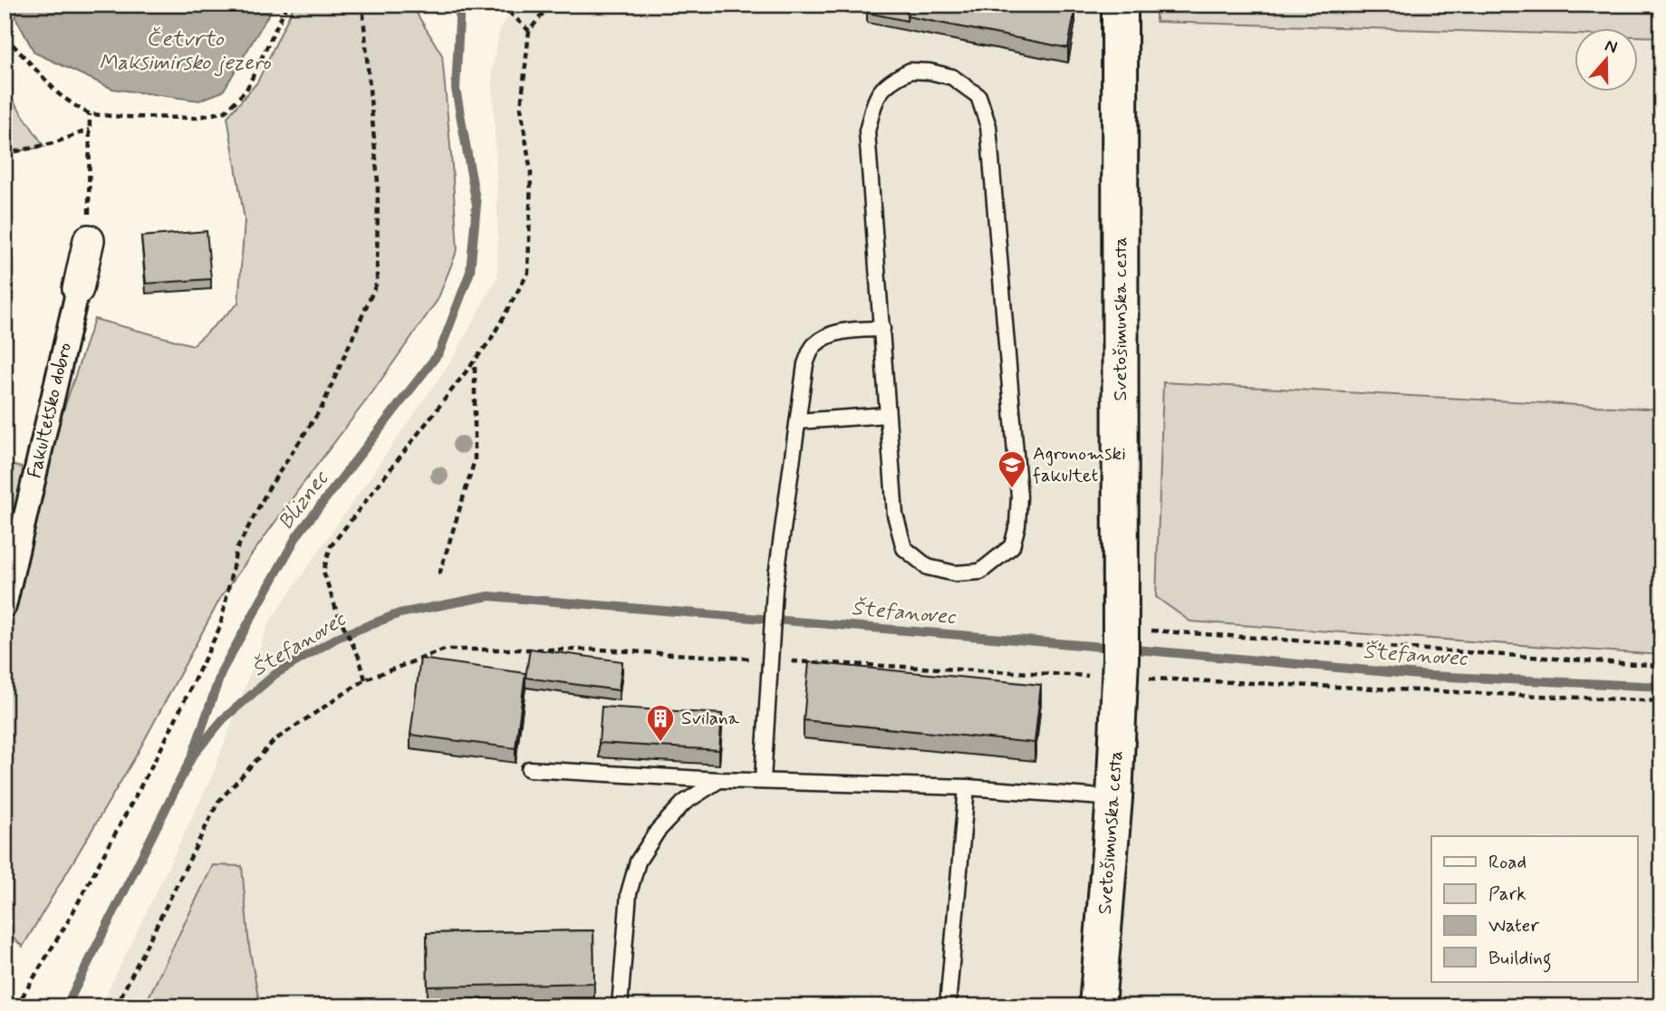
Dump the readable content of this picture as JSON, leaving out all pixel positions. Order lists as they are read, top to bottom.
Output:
{
  "streets": {
    "street": ["Svetošimunska cesta", "Fakultetsko dobro"]
  },
  "water": ["Četvrto Maksimirsko jezero", "Bliznec", "Štefanovec"],
  "places": {
    "school or university": ["Agronomski fakultet"],
    "building": ["Svilana"]
  },
  "legend": [
    "Road",
    "Park",
    "Water",
    "Building"
  ],
  "north": "top"
}
